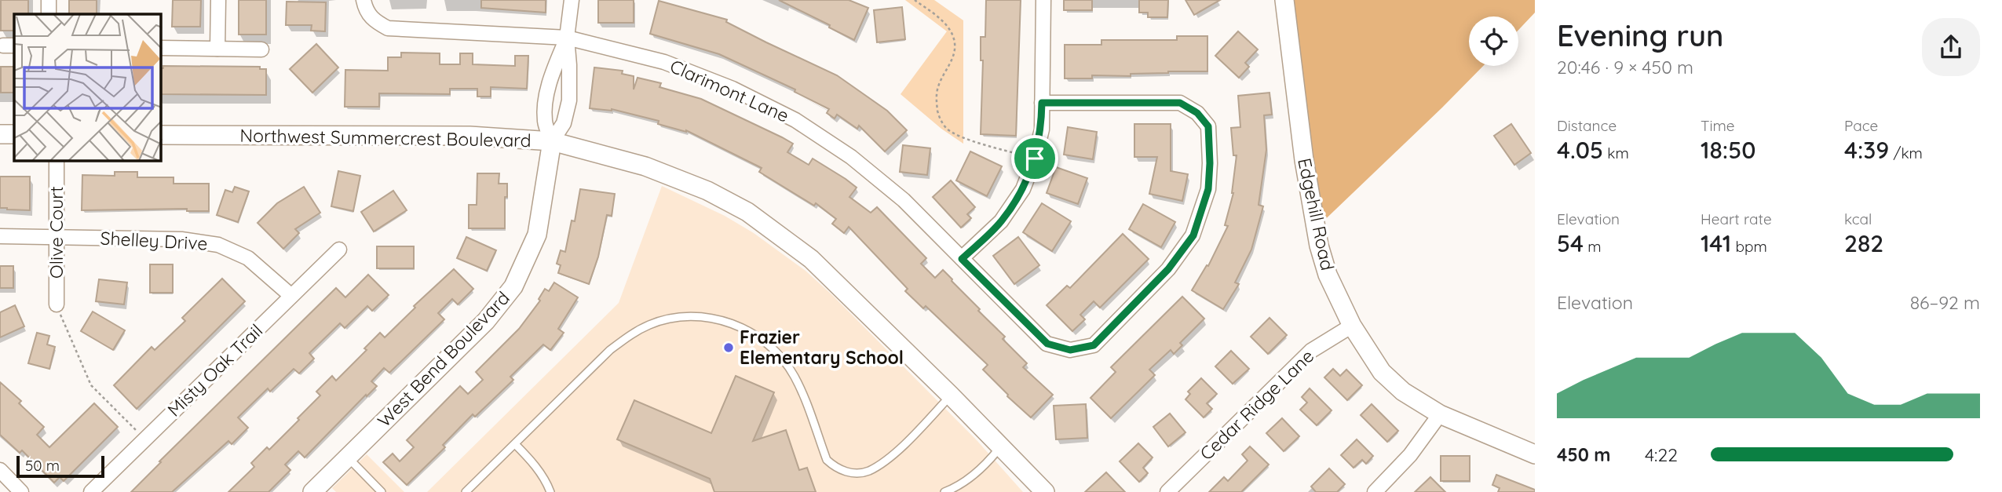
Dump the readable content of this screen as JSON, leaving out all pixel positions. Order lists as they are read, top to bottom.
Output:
{
  "streets": {
    "street": [
      "Clarimont Lane",
      "Northwest Summercrest Boulevard",
      "Edgehill Road",
      "Olive Court",
      "Shelley Drive",
      "West Bend Boulevard",
      "Misty Oak Trail",
      "Cedar Ridge Lane"
    ]
  },
  "crossings": [
    ["Clarimont Lane", "West Bend Boulevard"],
    ["Northwest Summercrest Boulevard", "West Bend Boulevard"],
    ["Edgehill Road", "Cedar Ridge Lane"],
    ["Olive Court", "Shelley Drive"],
    ["Shelley Drive", "Misty Oak Trail"]
  ],
  "places": ["Frazier Elementary School"],
  "scale_bar": "50 m",
  "page": {
    "heading": ["Evening run", "20:46 · 9 × 450 m"],
    "stats": [
      ["Distance", "4.05 km"],
      ["Time", "18:50"],
      ["Pace", "4:39 /km"],
      ["Elevation", "54 m"],
      ["Heart rate", "141 bpm"],
      ["kcal", "282"]
    ],
    "chart": ["Elevation", "86–92 m"],
    "list": [
      {
        "name": "450 m",
        "note": "4:22"
      }
    ],
    "scale": "50 m"
  }
}
